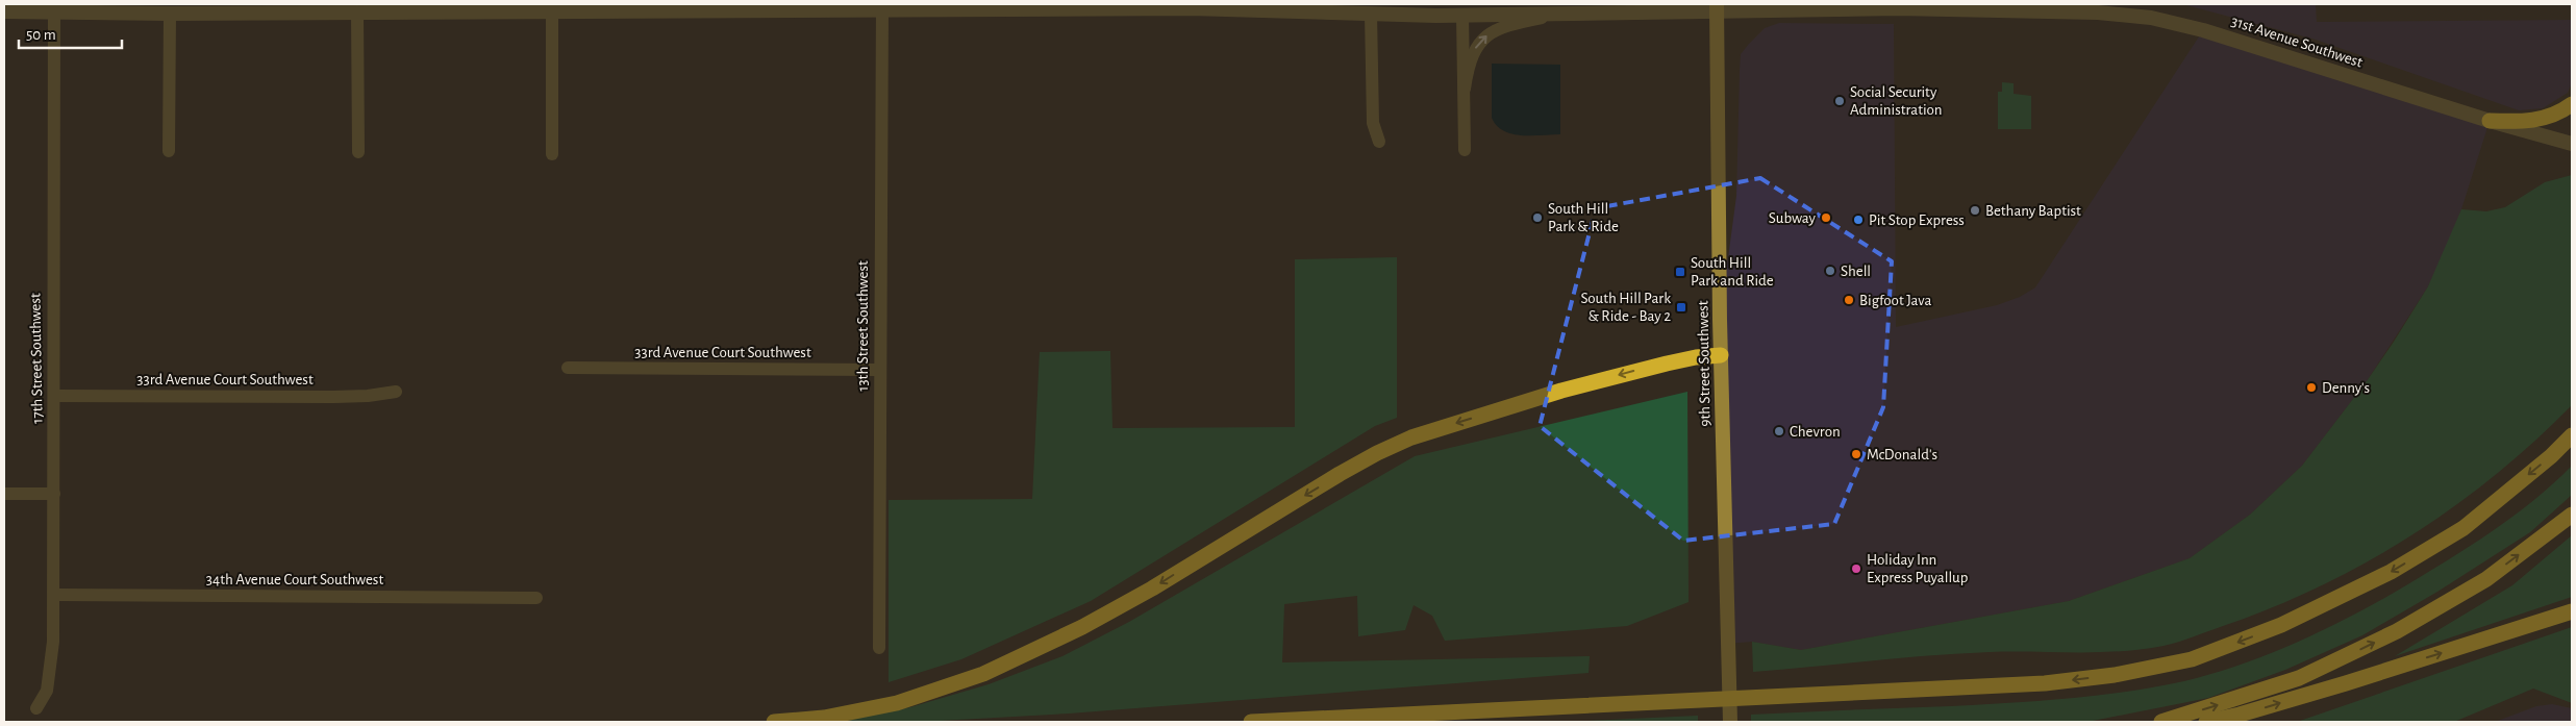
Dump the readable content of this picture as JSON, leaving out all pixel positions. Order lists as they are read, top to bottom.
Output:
{
  "streets": {
    "main road": ["9th Street Southwest"],
    "street": [
      "31st Avenue Southwest",
      "13th Street Southwest",
      "33rd Avenue Court Southwest",
      "17th Street Southwest",
      "34th Avenue Court Southwest"
    ]
  },
  "crossings": [
    ["31st Avenue Southwest", "13th Street Southwest"],
    ["31st Avenue Southwest", "17th Street Southwest"],
    ["31st Avenue Southwest", "9th Street Southwest"],
    ["13th Street Southwest", "33rd Avenue Court Southwest"],
    ["33rd Avenue Court Southwest", "17th Street Southwest"],
    ["17th Street Southwest", "34th Avenue Court Southwest"]
  ],
  "places": {
    "other": [
      "Social Security Administration",
      "Bethany Baptist",
      "South Hill Park & Ride",
      "Subway",
      "Pit Stop Express",
      "Shell",
      "Bigfoot Java",
      "Denny's",
      "Chevron",
      "McDonald's",
      "Holiday Inn Express Puyallup"
    ],
    "transit": ["South Hill Park and Ride", "South Hill Park & Ride - Bay 2"]
  },
  "scale_bar": "50 m"
}
